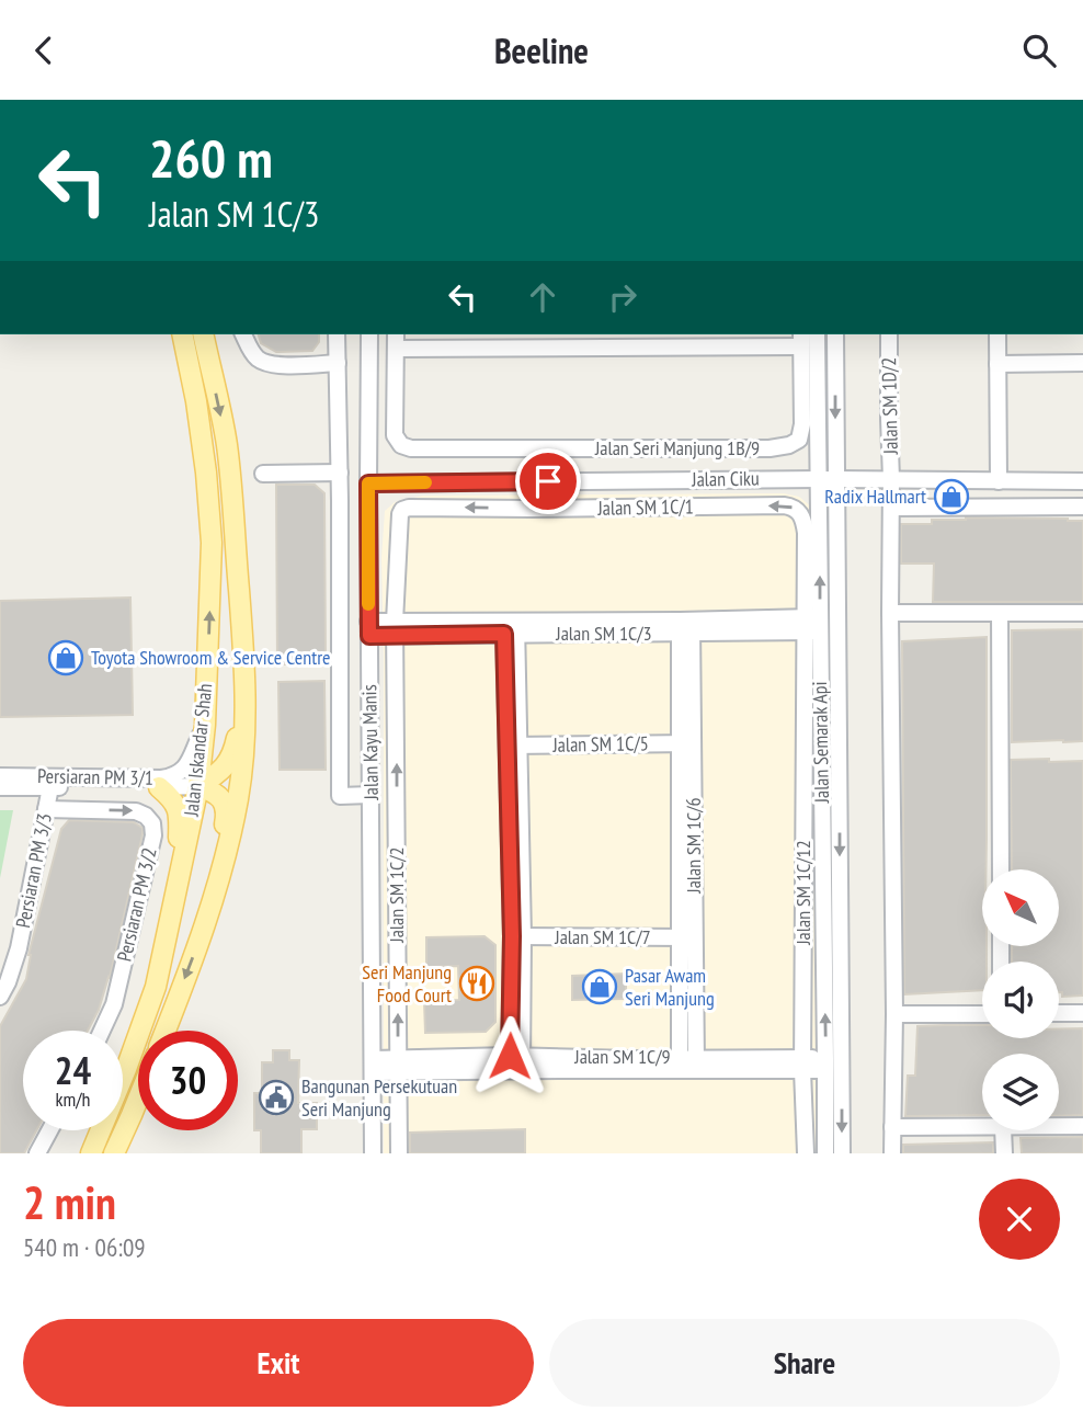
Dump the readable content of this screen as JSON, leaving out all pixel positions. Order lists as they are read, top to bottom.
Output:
{
  "streets": {
    "main road": ["Jalan Iskandar Shah"],
    "street": [
      "Jalan SM 1D/2",
      "Jalan Seri Manjung 1B/9",
      "Jalan Ciku",
      "Jalan SM 1C/1",
      "Jalan SM 1C/3",
      "Jalan Kayu Manis",
      "Jalan Semarak Api",
      "Jalan SM 1C/5",
      "Persiaran PM 3/1",
      "Jalan SM 1C/6",
      "Persiaran PM 3/3",
      "Jalan SM 1C/12",
      "Jalan SM 1C/2",
      "Persiaran PM 3/2",
      "Jalan SM 1C/7",
      "Jalan SM 1C/9"
    ]
  },
  "crossings": [
    ["Jalan SM 1D/2", "Jalan Ciku"],
    ["Jalan Ciku", "Jalan Kayu Manis"],
    ["Jalan Ciku", "Jalan Semarak Api"],
    ["Jalan SM 1C/1", "Jalan SM 1C/3"],
    ["Jalan SM 1C/1", "Jalan Semarak Api"],
    ["Jalan SM 1C/1", "Jalan SM 1C/12"],
    ["Jalan SM 1C/1", "Jalan SM 1C/2"],
    ["Jalan SM 1C/3", "Jalan Kayu Manis"],
    ["Jalan SM 1C/3", "Jalan Semarak Api"],
    ["Jalan SM 1C/3", "Jalan SM 1C/6"],
    ["Jalan SM 1C/3", "Jalan SM 1C/12"],
    ["Jalan SM 1C/3", "Jalan SM 1C/2"],
    ["Jalan Kayu Manis", "Jalan SM 1C/9"],
    ["Jalan Semarak Api", "Jalan SM 1C/12"],
    ["Jalan Semarak Api", "Jalan SM 1C/9"],
    ["Jalan SM 1C/5", "Jalan SM 1C/6"],
    ["Jalan Iskandar Shah", "Persiaran PM 3/1"],
    ["Persiaran PM 3/1", "Persiaran PM 3/3"],
    ["Jalan SM 1C/6", "Jalan SM 1C/7"],
    ["Jalan SM 1C/6", "Jalan SM 1C/9"],
    ["Persiaran PM 3/3", "Persiaran PM 3/2"],
    ["Jalan SM 1C/12", "Jalan SM 1C/9"],
    ["Jalan SM 1C/2", "Jalan SM 1C/9"]
  ],
  "places": {
    "shop": ["Radix Hallmart", "Toyota Showroom & Service Centre", "Pasar Awam Seri Manjung"],
    "restaurant": ["Seri Manjung Food Court"],
    "public building": ["Bangunan Persekutuan Seri Manjung"]
  },
  "north": "top left",
  "page": {
    "header": "Beeline",
    "turn": ["260 m", "Jalan SM 1C/3"],
    "speed": "24 km/h",
    "limit": "30",
    "heading": ["2 min", "540 m · 06:09"],
    "buttons": ["Exit", "Share"]
  }
}
